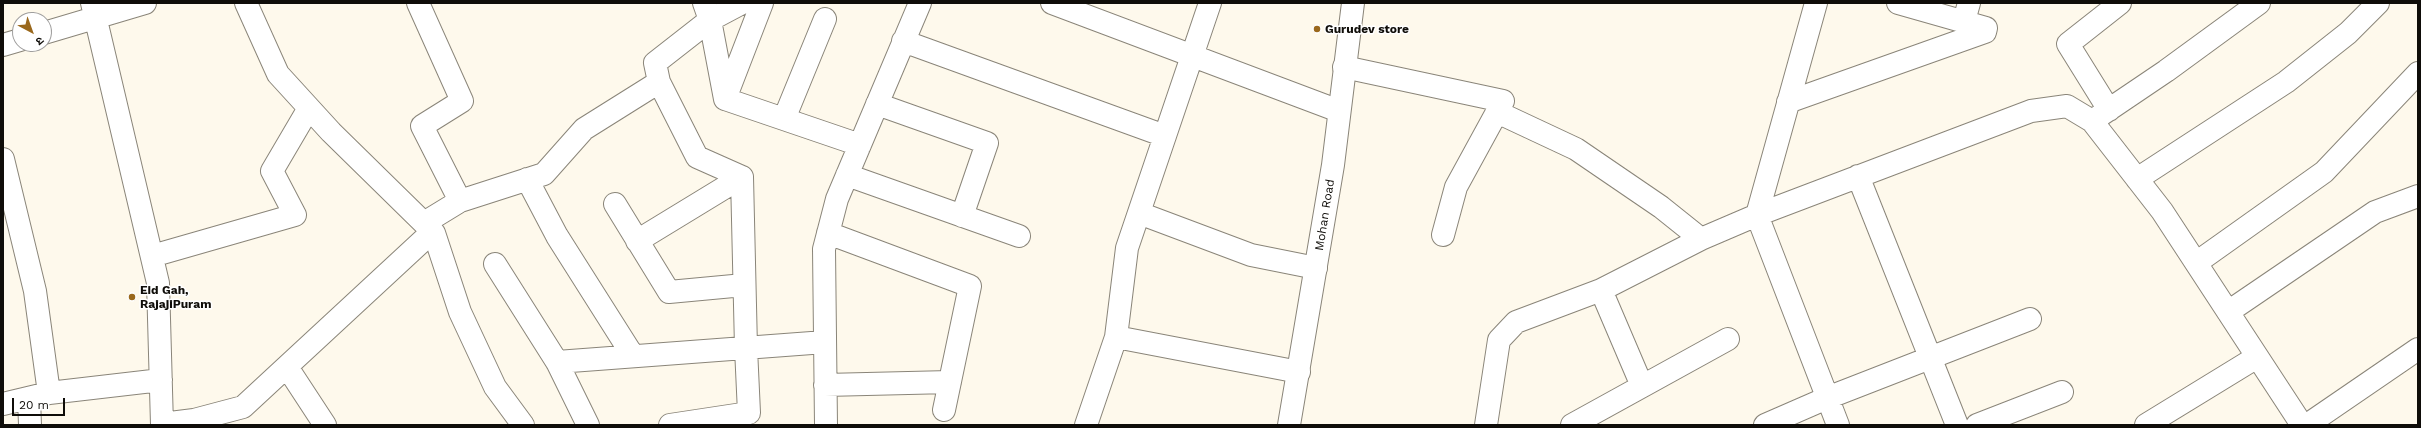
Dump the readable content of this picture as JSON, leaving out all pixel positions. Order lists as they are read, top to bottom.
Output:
{
  "streets": {
    "street": ["Mohan Road"]
  },
  "places": ["Gurudev store", "Eid Gah, RajajiPuram"],
  "scale_bar": "20 m",
  "north": "bottom right"
}
